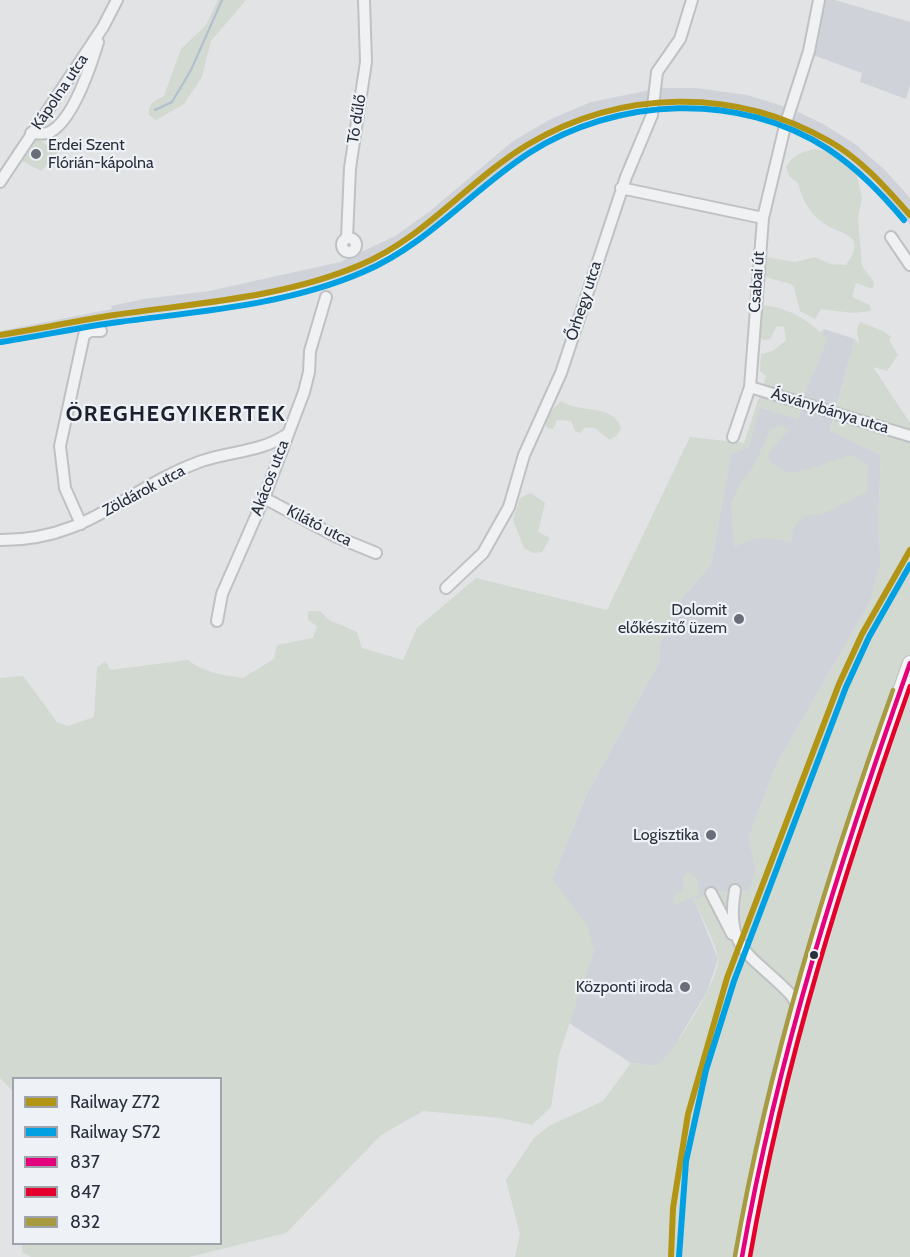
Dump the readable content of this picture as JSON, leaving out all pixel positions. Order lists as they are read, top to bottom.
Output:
{
  "streets": {
    "street": [
      "Kápolna utca",
      "Tó dűlő",
      "Csabai út",
      "Őrhegy utca",
      "Ásványbánya utca",
      "Akácos utca",
      "Zöldárok utca",
      "Kilátó utca"
    ]
  },
  "crossings": [
    ["Csabai út", "Ásványbánya utca"],
    ["Akácos utca", "Zöldárok utca"],
    ["Akácos utca", "Kilátó utca"]
  ],
  "districts": ["ÖREGHEGYIKERTEK"],
  "places": [
    "Erdei Szent Flórián-kápolna",
    "Dolomit előkészitő üzem",
    "Logisztika",
    "Központi iroda"
  ],
  "lines": [
    "rail line Z72",
    "rail line S72",
    "transit line 837",
    "transit line 847",
    "transit line 832"
  ],
  "legend": [
    "Railway Z72",
    "Railway S72",
    "837",
    "847",
    "832"
  ]
}
